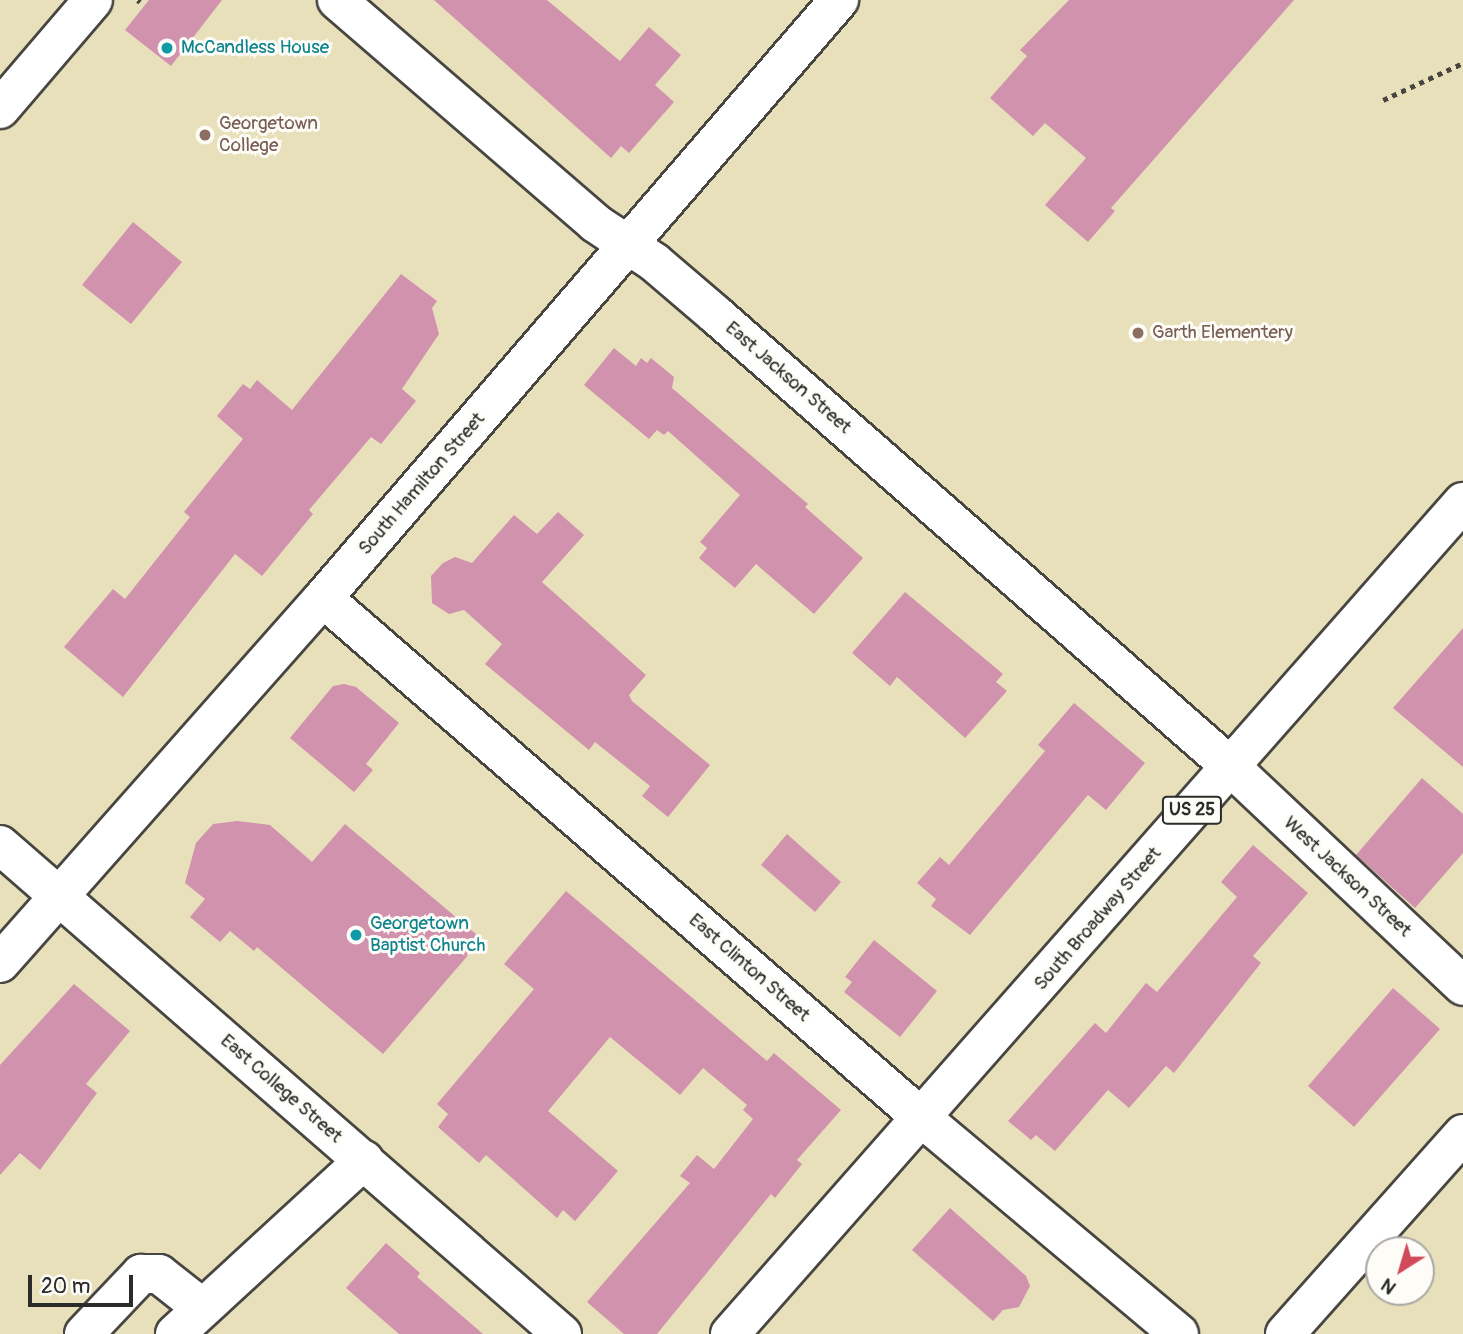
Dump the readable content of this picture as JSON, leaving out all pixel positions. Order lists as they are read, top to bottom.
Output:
{
  "streets": {
    "street": [
      "East Jackson Street",
      "South Hamilton Street",
      "US 25",
      "West Jackson Street",
      "South Broadway Street",
      "East Clinton Street",
      "East College Street"
    ]
  },
  "crossings": [
    ["East Jackson Street", "South Hamilton Street"],
    ["East Jackson Street", "West Jackson Street"],
    ["East Jackson Street", "South Broadway Street"],
    ["South Hamilton Street", "East Clinton Street"],
    ["South Hamilton Street", "East College Street"],
    ["West Jackson Street", "South Broadway Street"],
    ["South Broadway Street", "East Clinton Street"]
  ],
  "places": [
    "McCandless House",
    "Georgetown College",
    "Garth Elementery",
    "Georgetown Baptist Church"
  ],
  "scale_bar": "20 m",
  "north": "bottom left"
}
